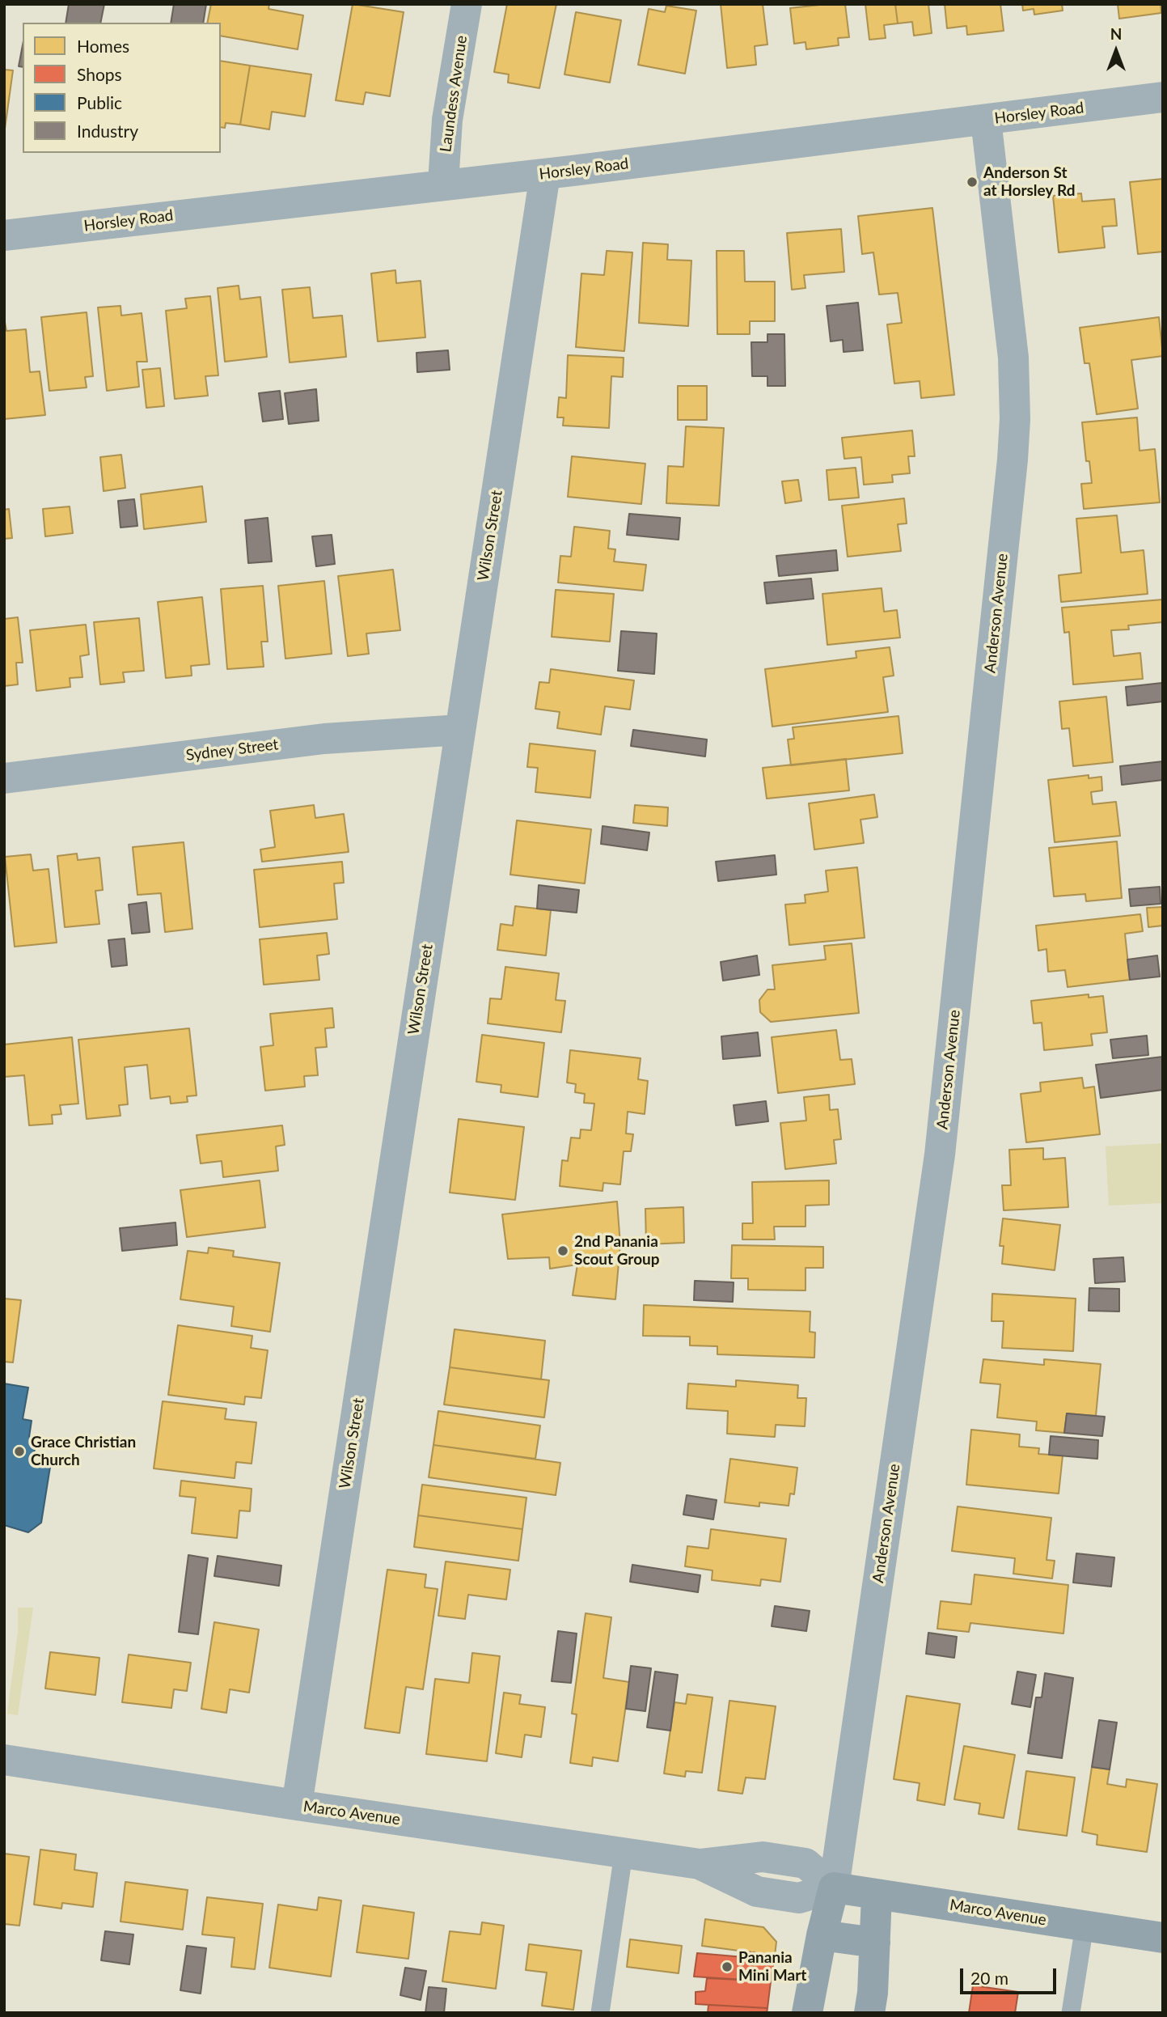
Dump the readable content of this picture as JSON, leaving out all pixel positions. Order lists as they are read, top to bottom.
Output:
{
  "streets": {
    "street": [
      "Laundess Avenue",
      "Horsley Road",
      "Wilson Street",
      "Anderson Avenue",
      "Sydney Street",
      "Marco Avenue"
    ]
  },
  "crossings": [
    ["Laundess Avenue", "Horsley Road"],
    ["Horsley Road", "Wilson Street"],
    ["Horsley Road", "Anderson Avenue"],
    ["Wilson Street", "Sydney Street"],
    ["Wilson Street", "Marco Avenue"],
    ["Anderson Avenue", "Marco Avenue"]
  ],
  "places": [
    "Anderson St at Horsley Rd",
    "2nd Panania Scout Group",
    "Grace Christian Church",
    "Panania Mini Mart"
  ],
  "legend": [
    "Homes",
    "Shops",
    "Public",
    "Industry"
  ],
  "scale_bar": "20 m",
  "north": "top"
}
